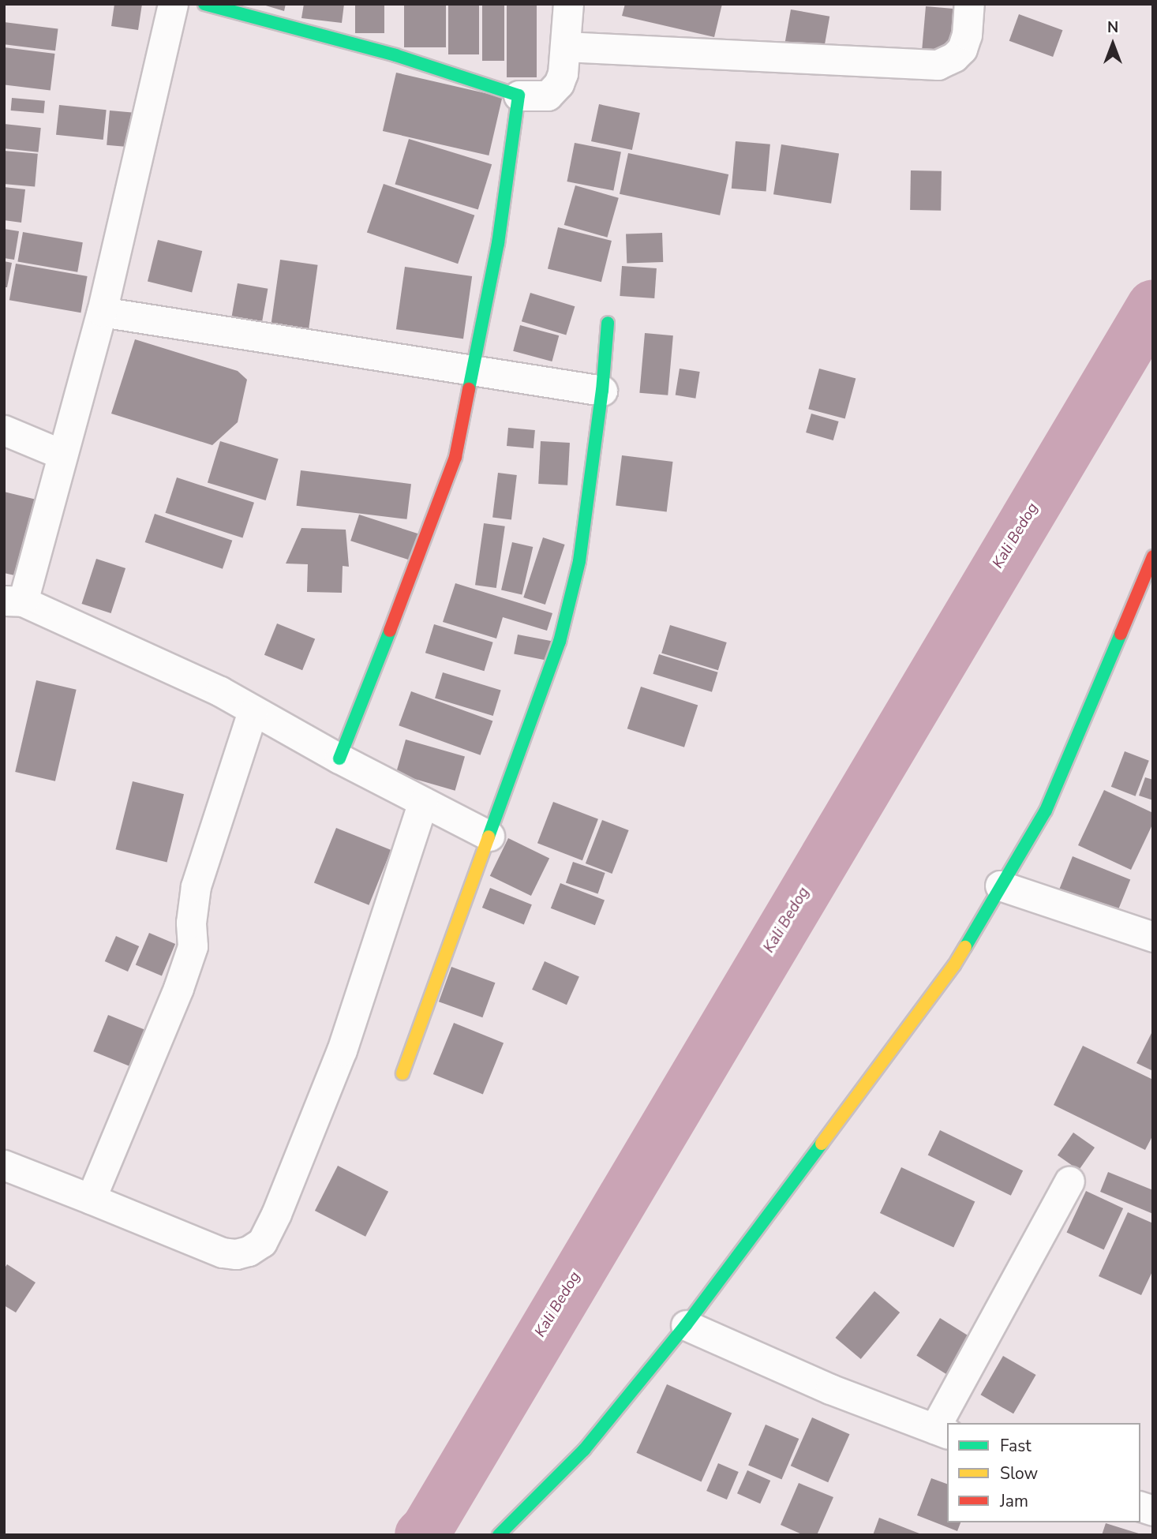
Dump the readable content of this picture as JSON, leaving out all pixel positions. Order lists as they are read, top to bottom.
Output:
{
  "water": ["Kali Bedog"],
  "legend": ["Fast", "Slow", "Jam"],
  "north": "top"
}
